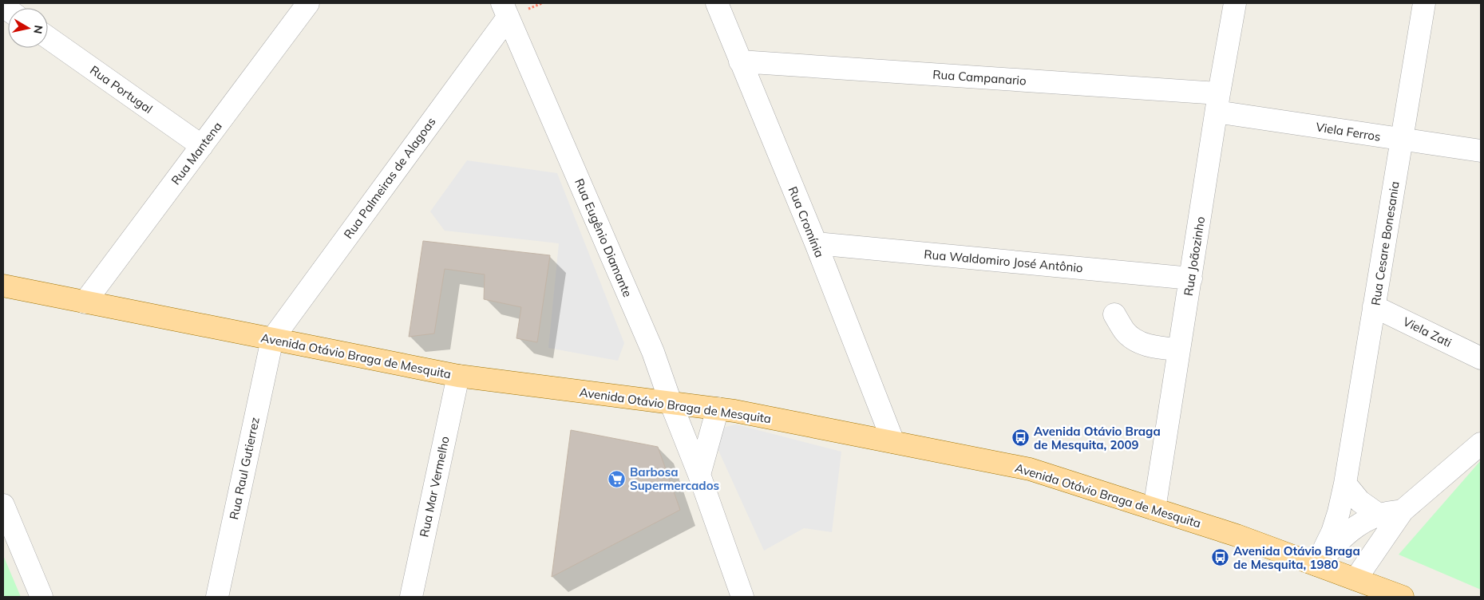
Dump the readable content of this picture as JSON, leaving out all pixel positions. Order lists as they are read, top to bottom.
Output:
{
  "streets": {
    "main road": ["Avenida Otávio Braga de Mesquita"],
    "street": [
      "Rua Campanario",
      "Rua Portugal",
      "Viela Ferros",
      "Rua Mantena",
      "Rua Palmeiras de Alagoas",
      "Rua Cromínia",
      "Rua Eugênio Diamante",
      "Rua Cesare Bonesania",
      "Rua Joãozinho",
      "Rua Waldomiro José Antônio",
      "Viela Zati",
      "Rua Raul Gutierrez",
      "Rua Mar Vermelho"
    ]
  },
  "crossings": [
    ["Rua Campanario", "Viela Ferros"],
    ["Rua Campanario", "Rua Cromínia"],
    ["Rua Campanario", "Rua Joãozinho"],
    ["Rua Portugal", "Rua Mantena"],
    ["Viela Ferros", "Rua Cesare Bonesania"],
    ["Viela Ferros", "Rua Joãozinho"],
    ["Rua Mantena", "Avenida Otávio Braga de Mesquita"],
    ["Rua Palmeiras de Alagoas", "Rua Eugênio Diamante"],
    ["Rua Palmeiras de Alagoas", "Avenida Otávio Braga de Mesquita"],
    ["Rua Palmeiras de Alagoas", "Rua Raul Gutierrez"],
    ["Rua Cromínia", "Rua Waldomiro José Antônio"],
    ["Rua Cromínia", "Avenida Otávio Braga de Mesquita"],
    ["Rua Eugênio Diamante", "Avenida Otávio Braga de Mesquita"],
    ["Rua Cesare Bonesania", "Viela Zati"],
    ["Rua Cesare Bonesania", "Avenida Otávio Braga de Mesquita"],
    ["Rua Joãozinho", "Rua Waldomiro José Antônio"],
    ["Rua Joãozinho", "Avenida Otávio Braga de Mesquita"],
    ["Avenida Otávio Braga de Mesquita", "Rua Raul Gutierrez"],
    ["Avenida Otávio Braga de Mesquita", "Rua Mar Vermelho"]
  ],
  "places": {
    "bus stop": ["Avenida Otávio Braga de Mesquita, 2009", "Avenida Otávio Braga de Mesquita, 1980"],
    "supermarket": ["Barbosa Supermercados"]
  },
  "north": "right"
}
